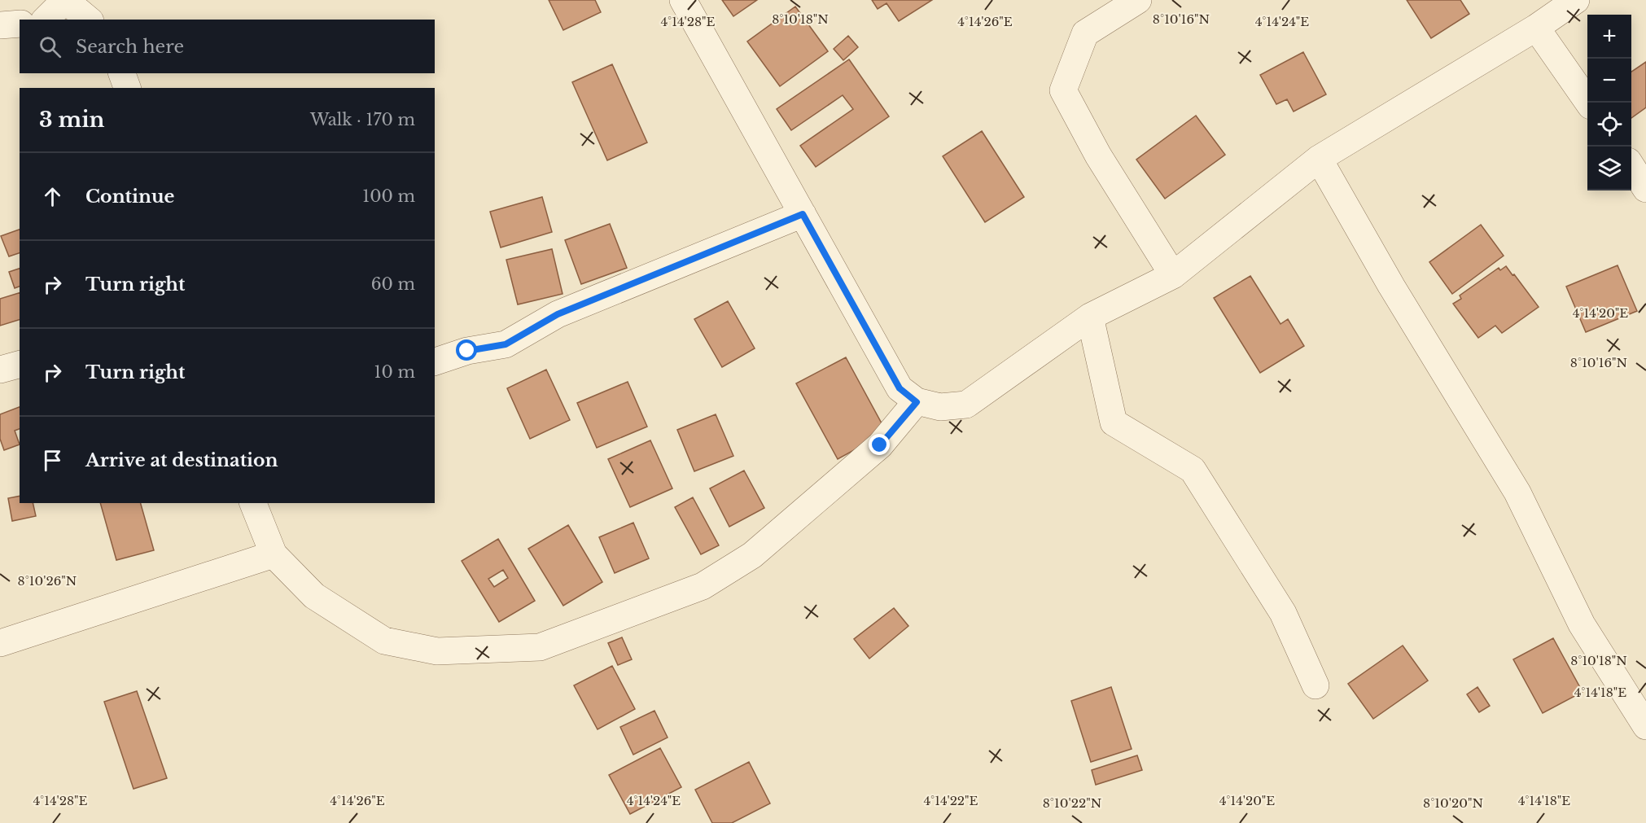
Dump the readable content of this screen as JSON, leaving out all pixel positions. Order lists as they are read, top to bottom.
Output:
{
  "page": {
    "map_buttons": ["+", "−"],
    "search": "Search here",
    "heading": ["3 min", "Walk · 170 m"],
    "list": [
      ["Continue", "100 m"],
      ["Turn right", "60 m"],
      ["Turn right", "10 m"],
      "Arrive at destination"
    ]
  },
  "coordinates": [
    "8°10'18\"N",
    "8°10'16\"N",
    "4°14'28\"E",
    "4°14'26\"E",
    "4°14'24\"E",
    "4°14'20\"E",
    "8°10'26\"N",
    "4°14'18\"E",
    "4°14'22\"E",
    "8°10'22\"N",
    "8°10'20\"N"
  ]
}
